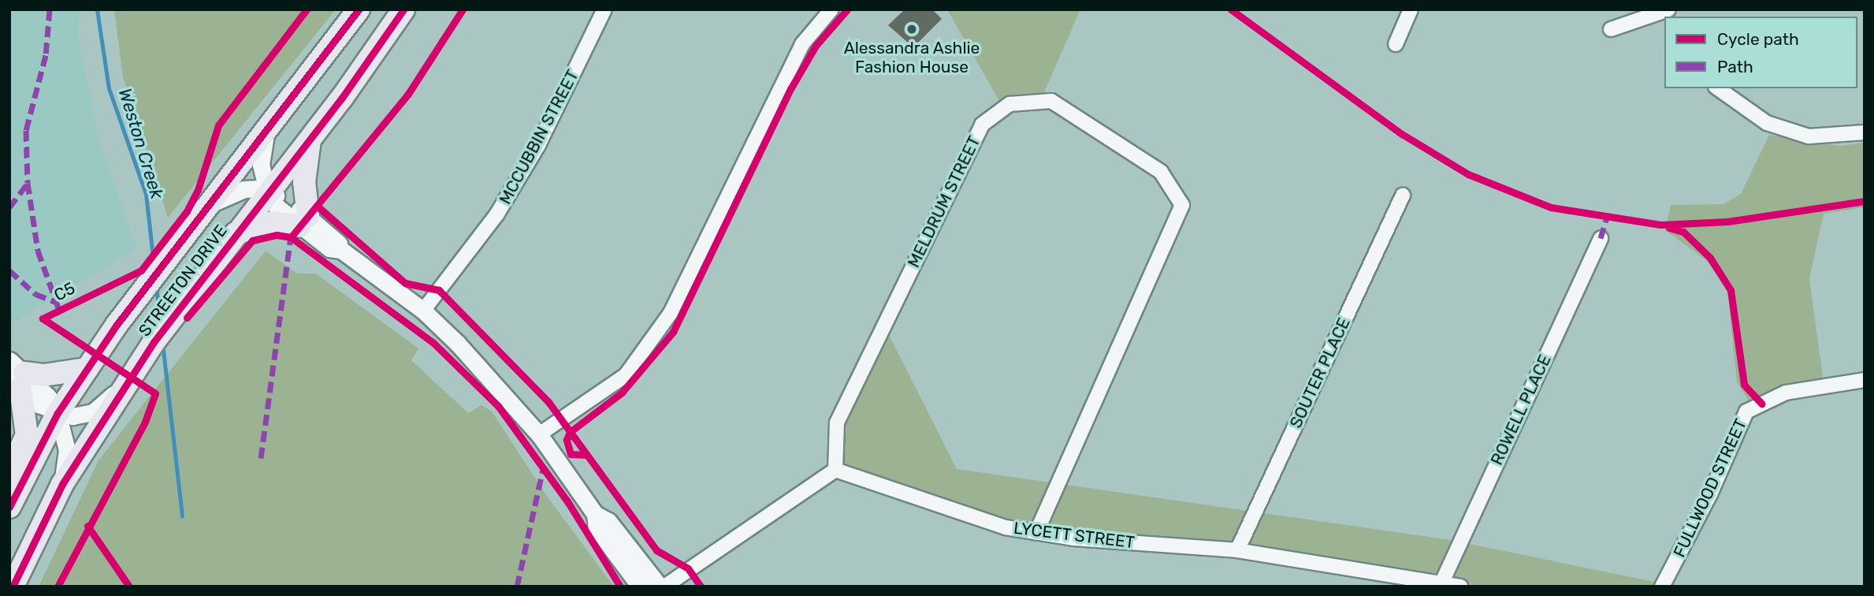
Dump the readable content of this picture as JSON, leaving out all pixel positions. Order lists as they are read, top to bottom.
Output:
{
  "streets": {
    "main road": ["STREETON DRIVE"],
    "street": [
      "MCCUBBIN STREET",
      "MELDRUM STREET",
      "SOUTER PLACE",
      "ROWELL PLACE",
      "FULLWOOD STREET",
      "LYCETT STREET"
    ],
    "cycle path": ["C5"]
  },
  "crossings": [
    ["MELDRUM STREET", "LYCETT STREET"],
    ["SOUTER PLACE", "LYCETT STREET"],
    ["ROWELL PLACE", "LYCETT STREET"]
  ],
  "water": ["Weston Creek"],
  "places": ["Alessandra Ashlie Fashion House"],
  "legend": ["Cycle path", "Path"]
}
